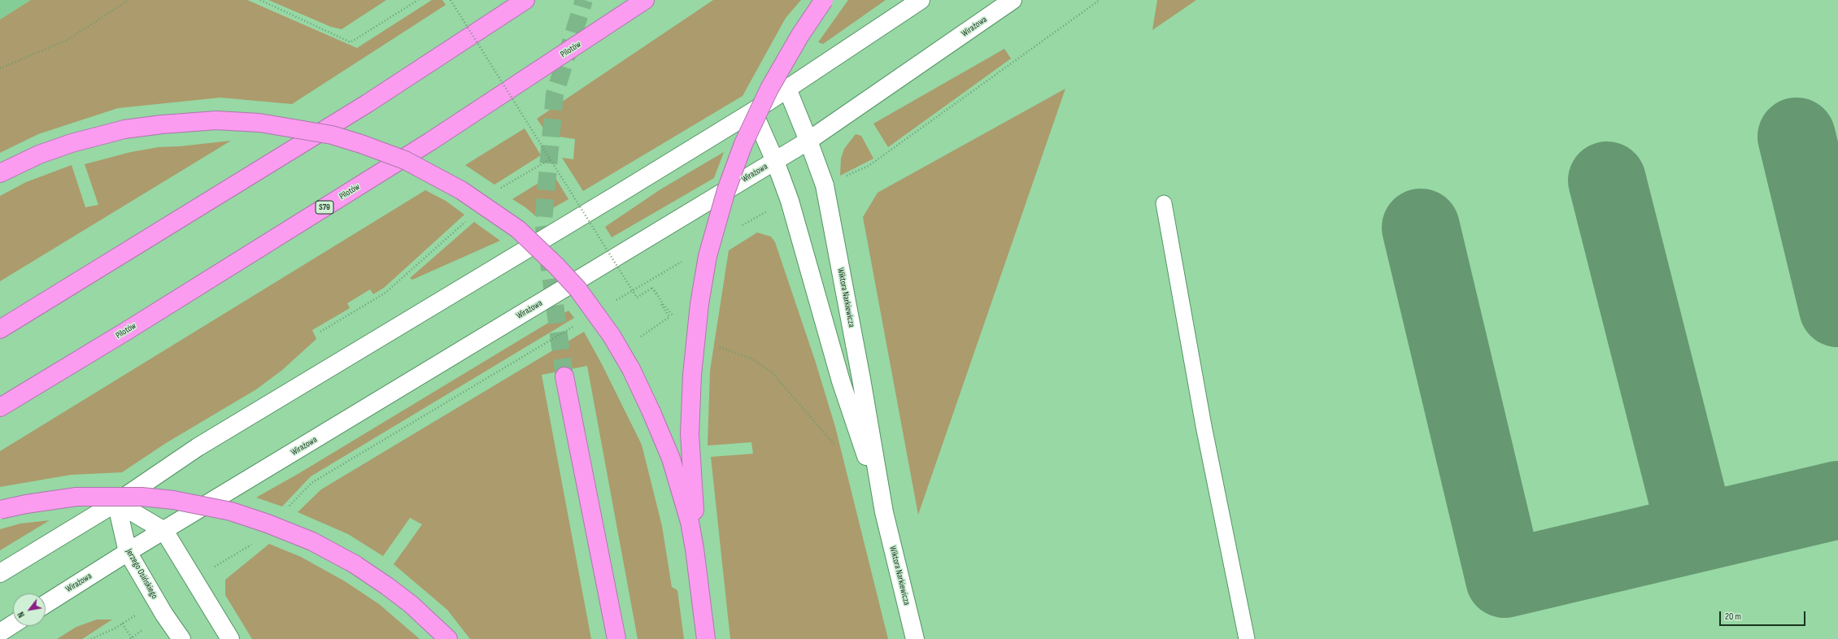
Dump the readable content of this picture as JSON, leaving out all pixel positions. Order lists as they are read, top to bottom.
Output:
{
  "streets": {
    "highway": ["Pilotów", "S79"],
    "street": ["Wirażowa", "Wiktora Narkiewicza", "Jerzego Osińskiego"]
  },
  "crossings": [
    ["Wirażowa", "Wiktora Narkiewicza"],
    ["Wirażowa", "Jerzego Osińskiego"]
  ],
  "scale_bar": "20 m",
  "north": "bottom left"
}
